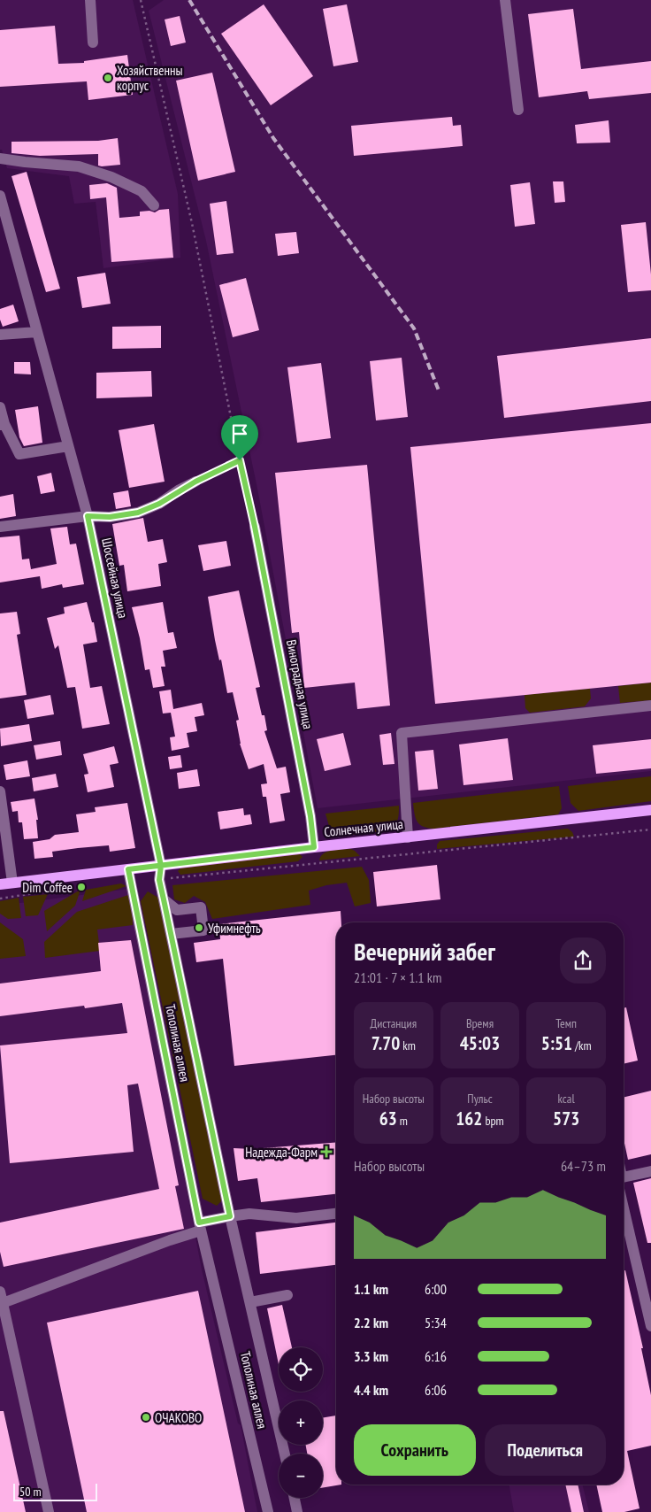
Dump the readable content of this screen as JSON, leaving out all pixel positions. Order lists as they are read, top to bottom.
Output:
{
  "streets": {
    "main road": ["Солнечная улица"],
    "street": ["Шоссейная улица", "Виноградная улица", "Тополиная аллея"]
  },
  "crossings": [
    ["Шоссейная улица", "Солнечная улица"],
    ["Шоссейная улица", "Тополиная аллея"],
    ["Виноградная улица", "Солнечная улица"],
    ["Солнечная улица", "Тополиная аллея"]
  ],
  "places": {
    "other": [
      "Хозяйственны корпус",
      "Dim Coffee",
      "Уфимнефть",
      "ОЧАКОВО"
    ],
    "health": ["Надежда-Фарм"]
  },
  "scale_bar": "50 m",
  "page": {
    "heading": ["Вечерний забег", "21:01 · 7 × 1.1 km"],
    "stats": [
      ["Дистанция", "7.70 km"],
      ["Время", "45:03"],
      ["Темп", "5:51 /km"],
      ["Набор высоты", "63 m"],
      ["Пульс", "162 bpm"],
      ["kcal", "573"]
    ],
    "chart": ["Набор высоты", "64–73 m"],
    "list": [
      {
        "name": "1.1 km",
        "note": "6:00"
      },
      {
        "name": "2.2 km",
        "note": "5:34"
      },
      {
        "name": "3.3 km",
        "note": "6:16"
      },
      {
        "name": "4.4 km",
        "note": "6:06"
      }
    ],
    "map_buttons": ["+", "−"],
    "buttons": ["Сохранить", "Поделиться"],
    "scale": "50 m"
  }
}
